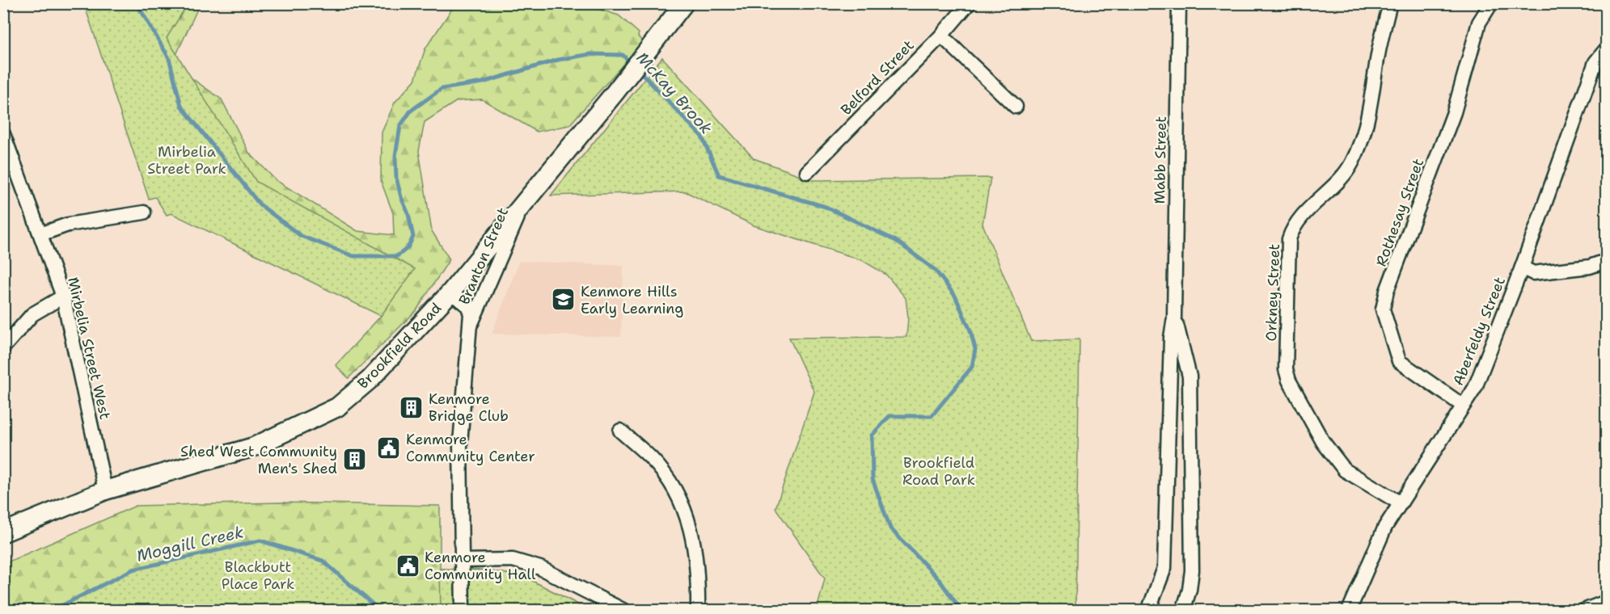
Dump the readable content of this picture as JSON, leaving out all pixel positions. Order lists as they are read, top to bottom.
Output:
{
  "streets": {
    "main road": ["Brookfield Road"],
    "street": [
      "Belford Street",
      "Mabb Street",
      "Rothesay Street",
      "Branton Street",
      "Orkney Street",
      "Aberfeldy Street",
      "Mirbelia Street West"
    ]
  },
  "crossings": [
    ["Rothesay Street", "Aberfeldy Street"],
    ["Branton Street", "Brookfield Road"],
    ["Orkney Street", "Aberfeldy Street"],
    ["Brookfield Road", "Mirbelia Street West"]
  ],
  "water": ["McKay Brook", "Moggill Creek"],
  "parks": ["Mirbelia Street Park", "Brookfield Road Park", "Blackbutt Place Park"],
  "places": {
    "school or university": ["Kenmore Hills Early Learning"],
    "building": ["Kenmore Bridge Club", "Shed West Community Men's Shed"],
    "public building": ["Kenmore Community Center", "Kenmore Community Hall"]
  }
}
